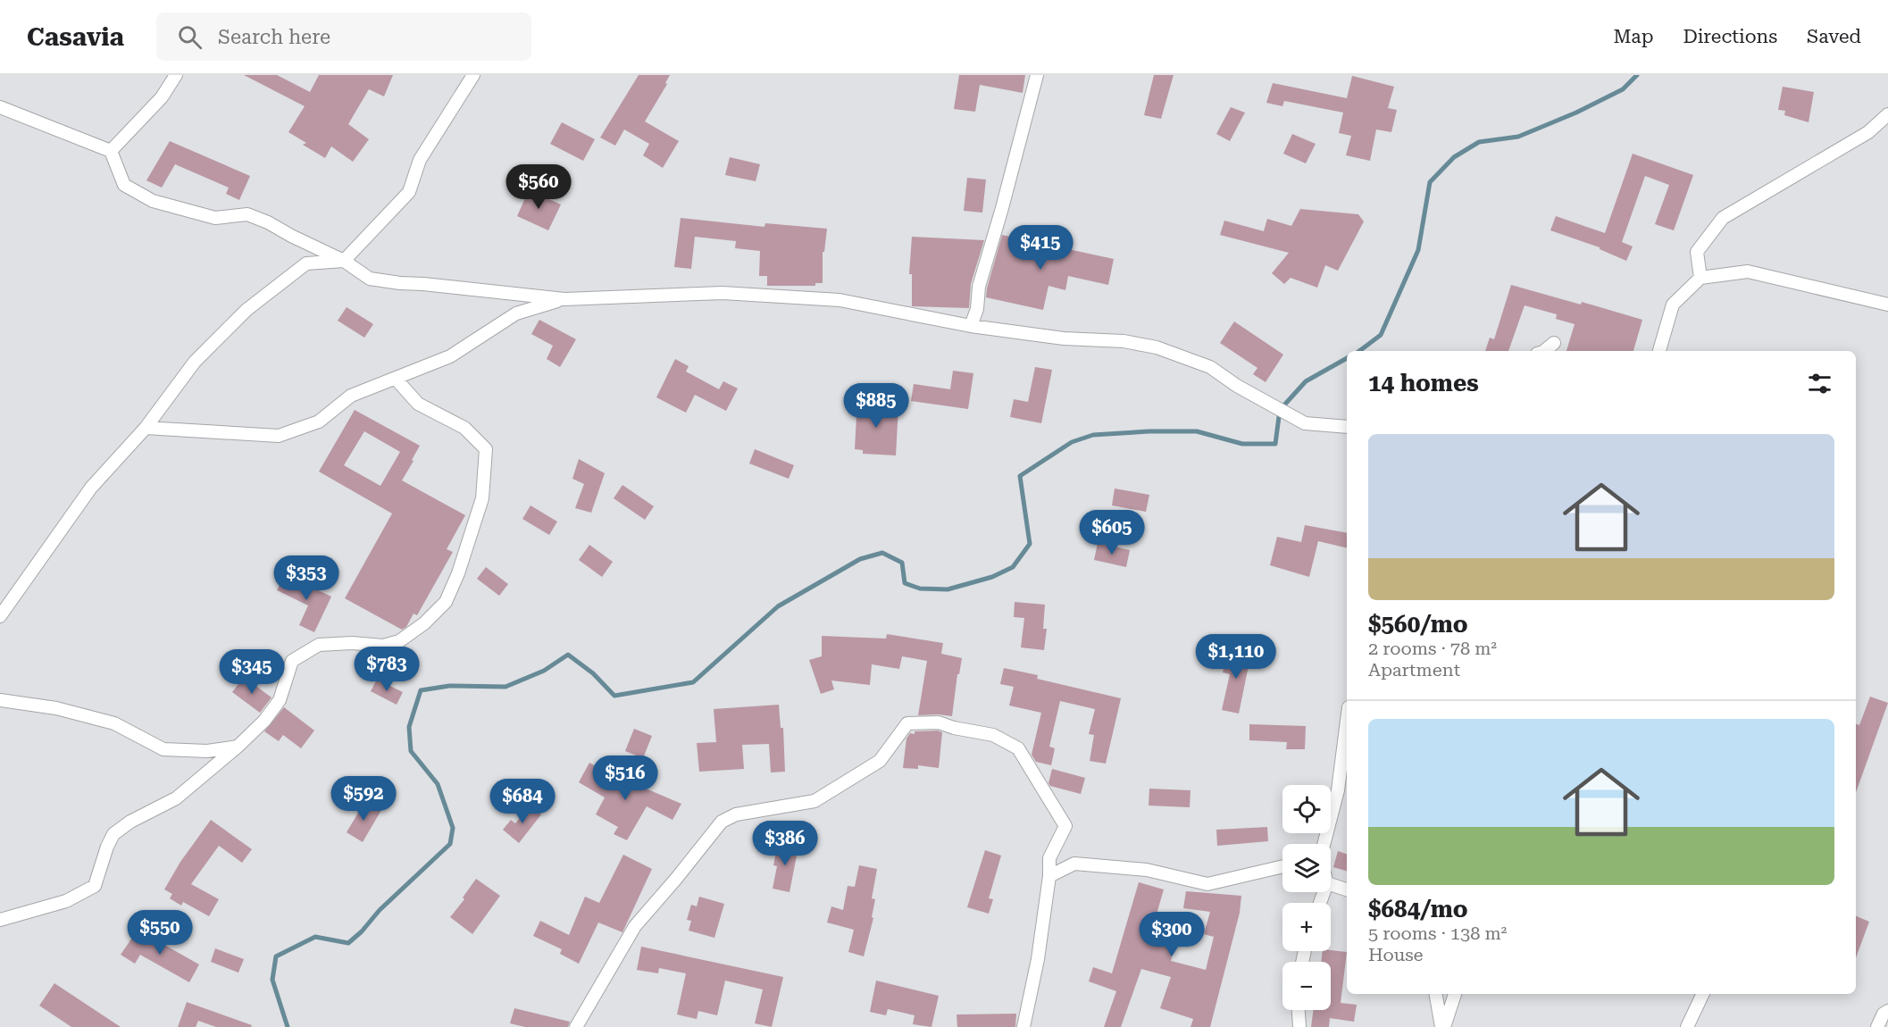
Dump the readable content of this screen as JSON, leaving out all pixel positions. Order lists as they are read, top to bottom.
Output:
{
  "page": {
    "header": "Casavia",
    "search": "Search here",
    "nav": ["Map", "Directions", "Saved"],
    "price": [
      "$560",
      "$415",
      "$885",
      "$605",
      "$353",
      "$1,110",
      "$783",
      "$345",
      "$516",
      "$592",
      "$684",
      "$386",
      "$550",
      "$300"
    ],
    "heading": "14 homes",
    "list": [
      {
        "name": "$560/mo",
        "note": "2 rooms · 78 m² · Apartment"
      },
      {
        "name": "$684/mo",
        "note": "5 rooms · 138 m² · House"
      }
    ],
    "map_buttons": ["+", "−"]
  }
}
